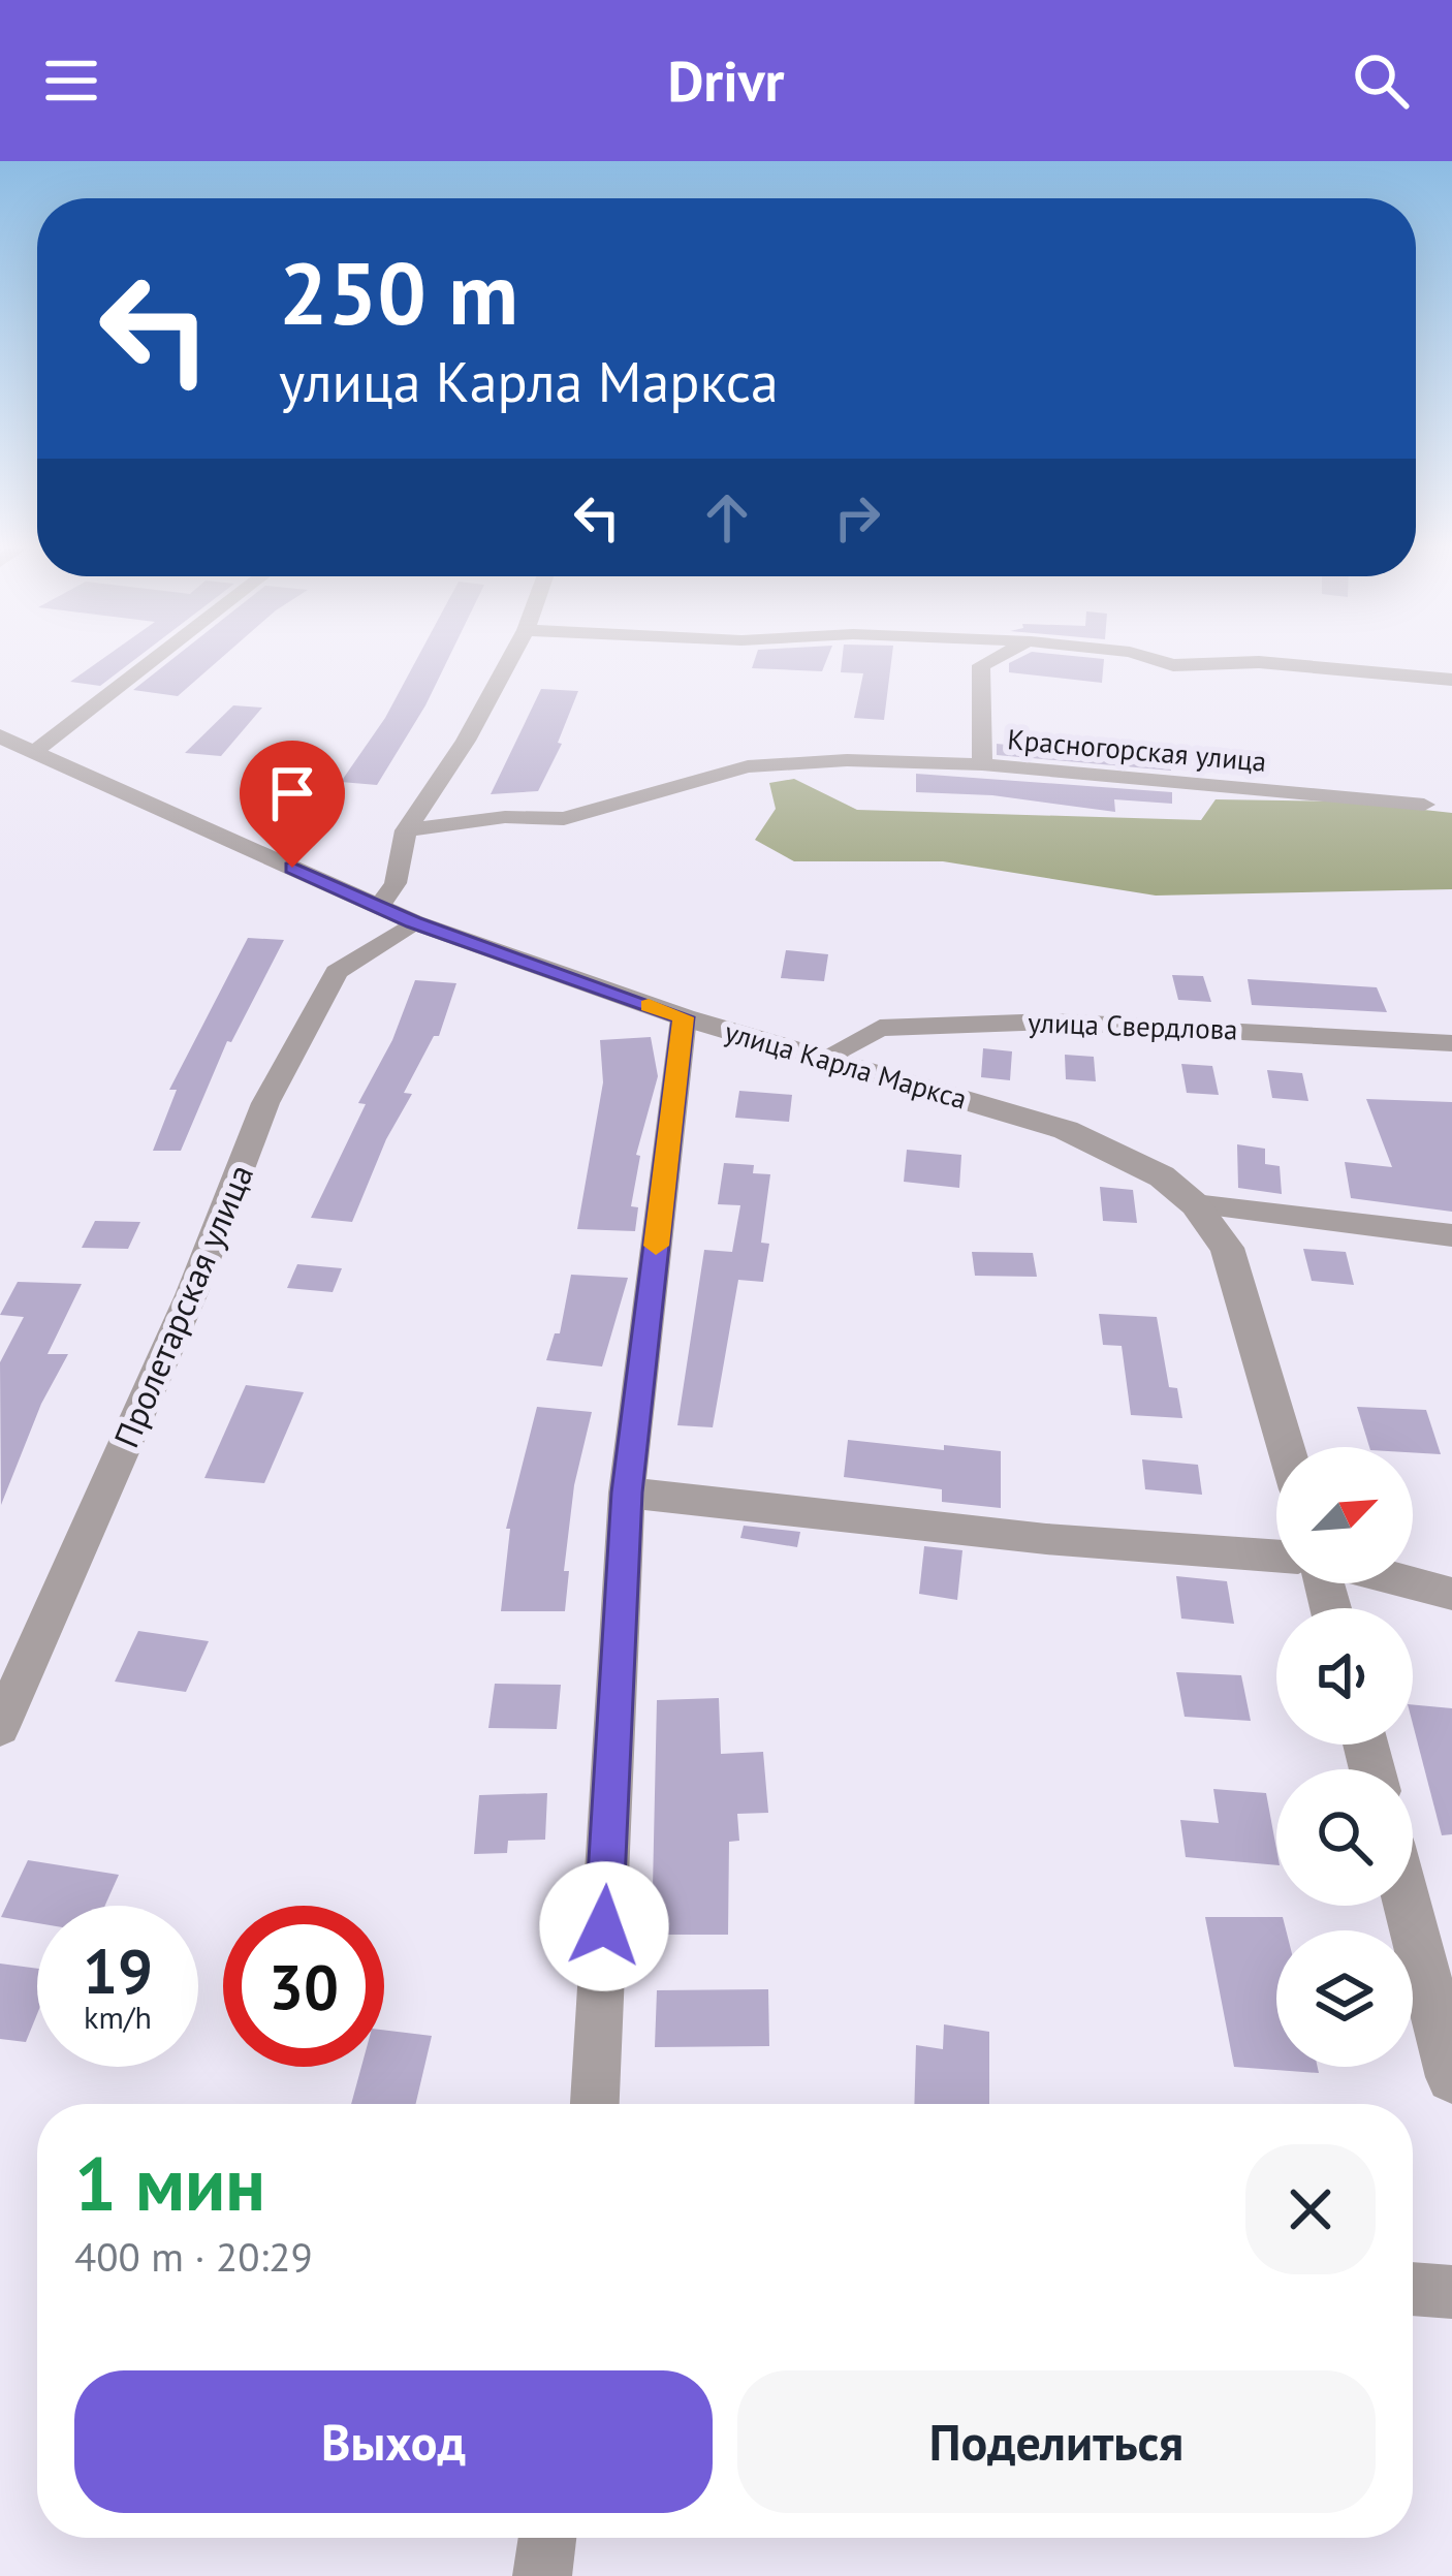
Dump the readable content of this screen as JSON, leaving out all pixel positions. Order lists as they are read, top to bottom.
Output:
{
  "streets": {
    "street": [
      "Красногорская улица",
      "улица Свердлова",
      "улица Карла Маркса",
      "Пролетарская улица"
    ]
  },
  "crossings": [
    ["улица Свердлова", "улица Карла Маркса"],
    ["улица Карла Маркса", "Пролетарская улица"]
  ],
  "north": "top right",
  "page": {
    "header": "Drivr",
    "turn": ["250 m", "улица Карла Маркса"],
    "speed": "19 km/h",
    "limit": "30",
    "heading": ["1 мин", "400 m · 20:29"],
    "buttons": ["Выход", "Поделиться"]
  }
}
